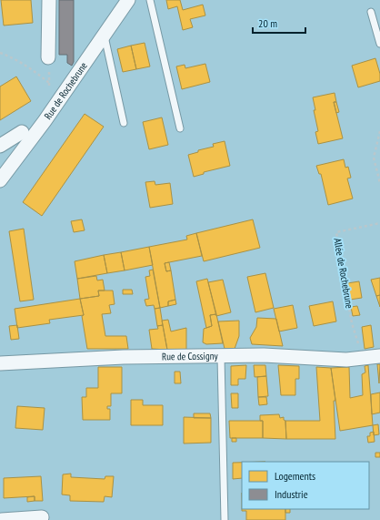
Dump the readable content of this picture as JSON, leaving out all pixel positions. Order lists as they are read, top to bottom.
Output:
{
  "streets": {
    "street": ["Rue de Rochebrune", "Rue de Cossigny"],
    "path": ["Allée de Rochebrune"]
  },
  "crossings": [
    ["Allée de Rochebrune", "Rue de Cossigny"]
  ],
  "legend": ["Logements", "Industrie"],
  "scale_bar": "20 m"
}
